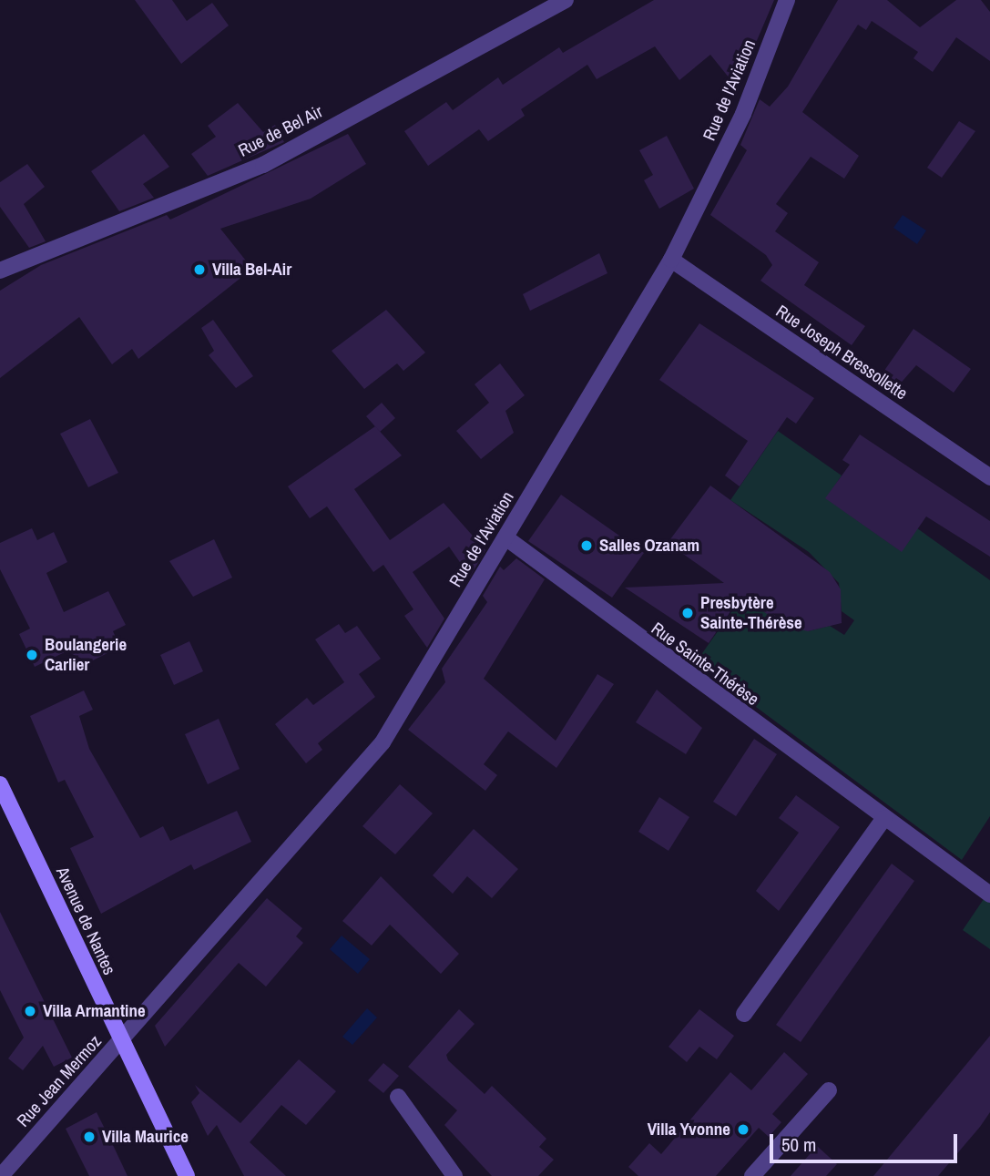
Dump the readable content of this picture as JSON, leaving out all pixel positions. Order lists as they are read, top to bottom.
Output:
{
  "streets": {
    "main road": ["Avenue de Nantes"],
    "street": [
      "Rue de l'Aviation",
      "Rue de Bel Air",
      "Rue Joseph Bressollette",
      "Rue Sainte-Thérèse",
      "Rue Jean Mermoz"
    ]
  },
  "crossings": [
    ["Rue de l'Aviation", "Rue Joseph Bressollette"],
    ["Rue de l'Aviation", "Rue Sainte-Thérèse"],
    ["Rue de l'Aviation", "Avenue de Nantes"],
    ["Rue de l'Aviation", "Rue Jean Mermoz"],
    ["Avenue de Nantes", "Rue Jean Mermoz"]
  ],
  "places": [
    "Villa Bel-Air",
    "Salles Ozanam",
    "Presbytère Sainte-Thérèse",
    "Boulangerie Carlier",
    "Villa Armantine",
    "Villa Yvonne",
    "Villa Maurice"
  ],
  "scale_bar": "50 m"
}
